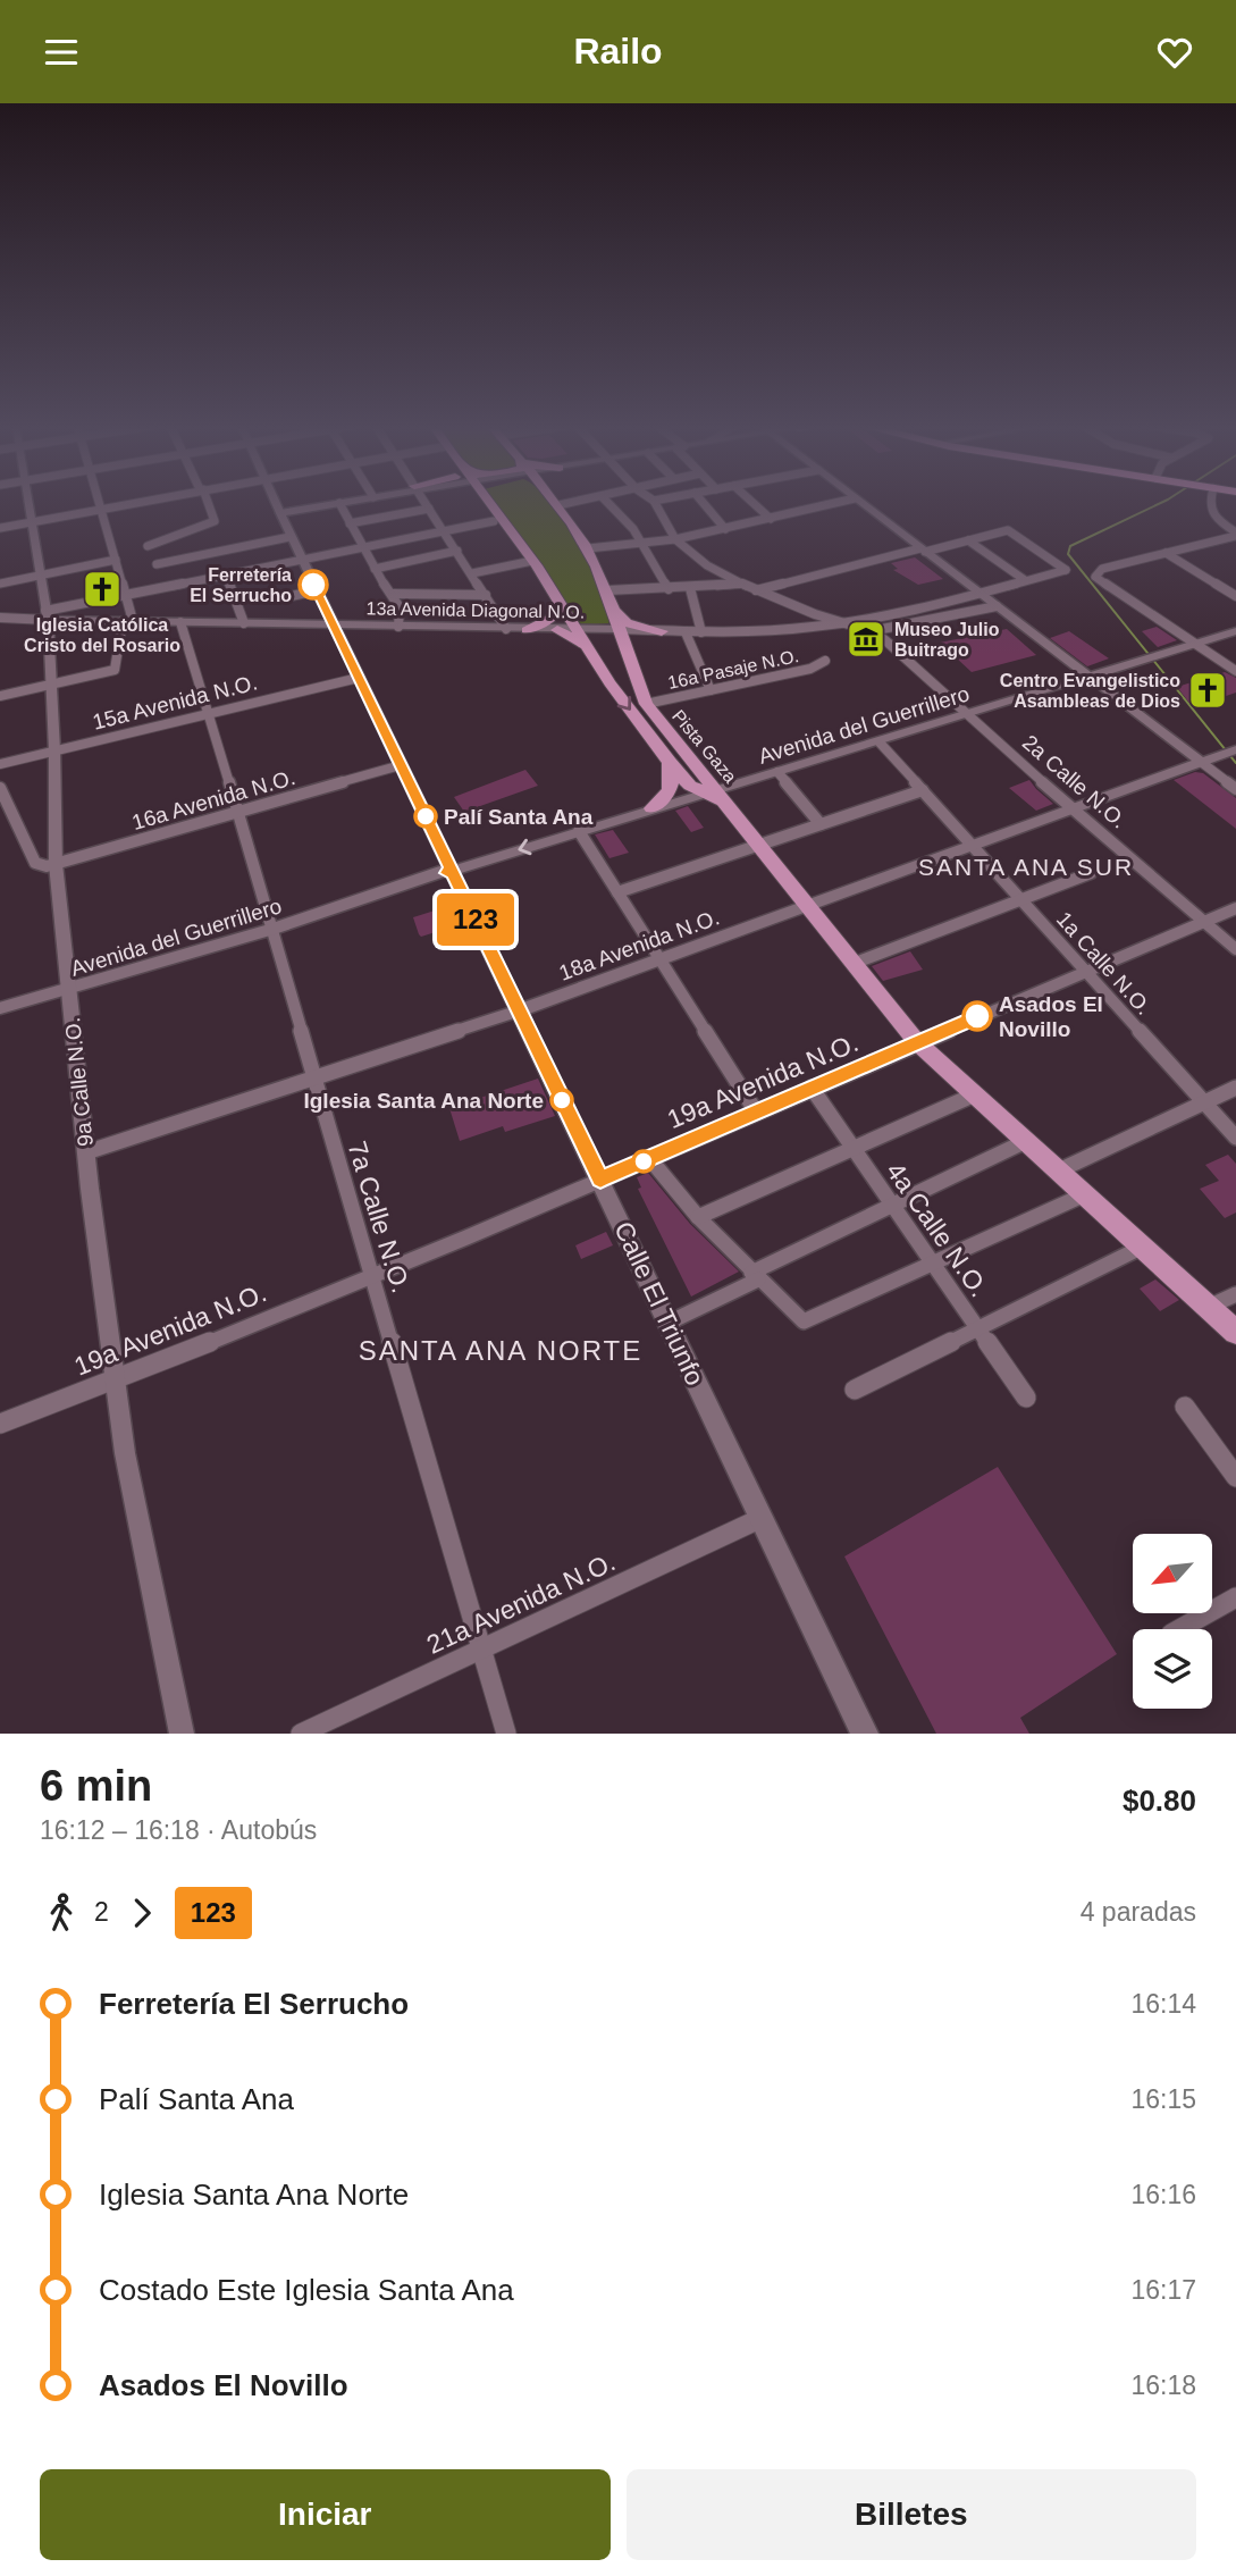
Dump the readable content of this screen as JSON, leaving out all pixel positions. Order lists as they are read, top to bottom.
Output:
{
  "streets": {
    "main road": ["Pista Gaza", "Calle El Triunfo"],
    "street": [
      "13a Avenida Diagonal N.O.",
      "16a Pasaje N.O.",
      "15a Avenida N.O.",
      "Avenida del Guerrillero",
      "2a Calle N.O.",
      "16a Avenida N.O.",
      "18a Avenida N.O.",
      "1a Calle N.O.",
      "19a Avenida N.O.",
      "9a Calle N.O.",
      "7a Calle N.O.",
      "4a Calle N.O.",
      "21a Avenida N.O."
    ]
  },
  "crossings": [
    ["13a Avenida Diagonal N.O.", "Pista Gaza"],
    ["13a Avenida Diagonal N.O.", "9a Calle N.O."],
    ["13a Avenida Diagonal N.O.", "7a Calle N.O."],
    ["13a Avenida Diagonal N.O.", "Calle El Triunfo"],
    ["16a Pasaje N.O.", "Pista Gaza"],
    ["15a Avenida N.O.", "9a Calle N.O."],
    ["15a Avenida N.O.", "7a Calle N.O."],
    ["15a Avenida N.O.", "Calle El Triunfo"],
    ["Avenida del Guerrillero", "Pista Gaza"],
    ["Avenida del Guerrillero", "2a Calle N.O."],
    ["Avenida del Guerrillero", "1a Calle N.O."],
    ["Avenida del Guerrillero", "9a Calle N.O."],
    ["Avenida del Guerrillero", "7a Calle N.O."],
    ["Avenida del Guerrillero", "Calle El Triunfo"],
    ["2a Calle N.O.", "18a Avenida N.O."],
    ["2a Calle N.O.", "19a Avenida N.O."],
    ["16a Avenida N.O.", "9a Calle N.O."],
    ["16a Avenida N.O.", "7a Calle N.O."],
    ["16a Avenida N.O.", "Calle El Triunfo"],
    ["18a Avenida N.O.", "1a Calle N.O."],
    ["18a Avenida N.O.", "9a Calle N.O."],
    ["18a Avenida N.O.", "7a Calle N.O."],
    ["18a Avenida N.O.", "Calle El Triunfo"],
    ["1a Calle N.O.", "19a Avenida N.O."],
    ["19a Avenida N.O.", "9a Calle N.O."],
    ["19a Avenida N.O.", "7a Calle N.O."],
    ["19a Avenida N.O.", "4a Calle N.O."],
    ["19a Avenida N.O.", "Calle El Triunfo"],
    ["7a Calle N.O.", "21a Avenida N.O."],
    ["Calle El Triunfo", "21a Avenida N.O."]
  ],
  "districts": ["SANTA ANA SUR", "SANTA ANA NORTE"],
  "places": {
    "other": [
      "Ferretería El Serrucho",
      "Palí Santa Ana",
      "Asados El Novillo",
      "Iglesia Santa Ana Norte"
    ],
    "church": ["Iglesia Católica Cristo del Rosario", "Centro Evangelistico Asambleas de Dios"],
    "museum": ["Museo Julio Buitrago"]
  },
  "lines": ["bus line 123"],
  "north": "bottom left",
  "page": {
    "header": "Railo",
    "on_map": "123",
    "heading": ["6 min", "16:12 – 16:18 · Autobús", "$0.80"],
    "legs": ["2", "123", "4 paradas"],
    "list": [
      {
        "name": "Ferretería El Serrucho",
        "value": "16:14"
      },
      {
        "name": "Palí Santa Ana",
        "value": "16:15"
      },
      {
        "name": "Iglesia Santa Ana Norte",
        "value": "16:16"
      },
      {
        "name": "Costado Este Iglesia Santa Ana",
        "value": "16:17"
      },
      {
        "name": "Asados El Novillo",
        "value": "16:18"
      }
    ],
    "buttons": ["Iniciar", "Billetes"]
  }
}
